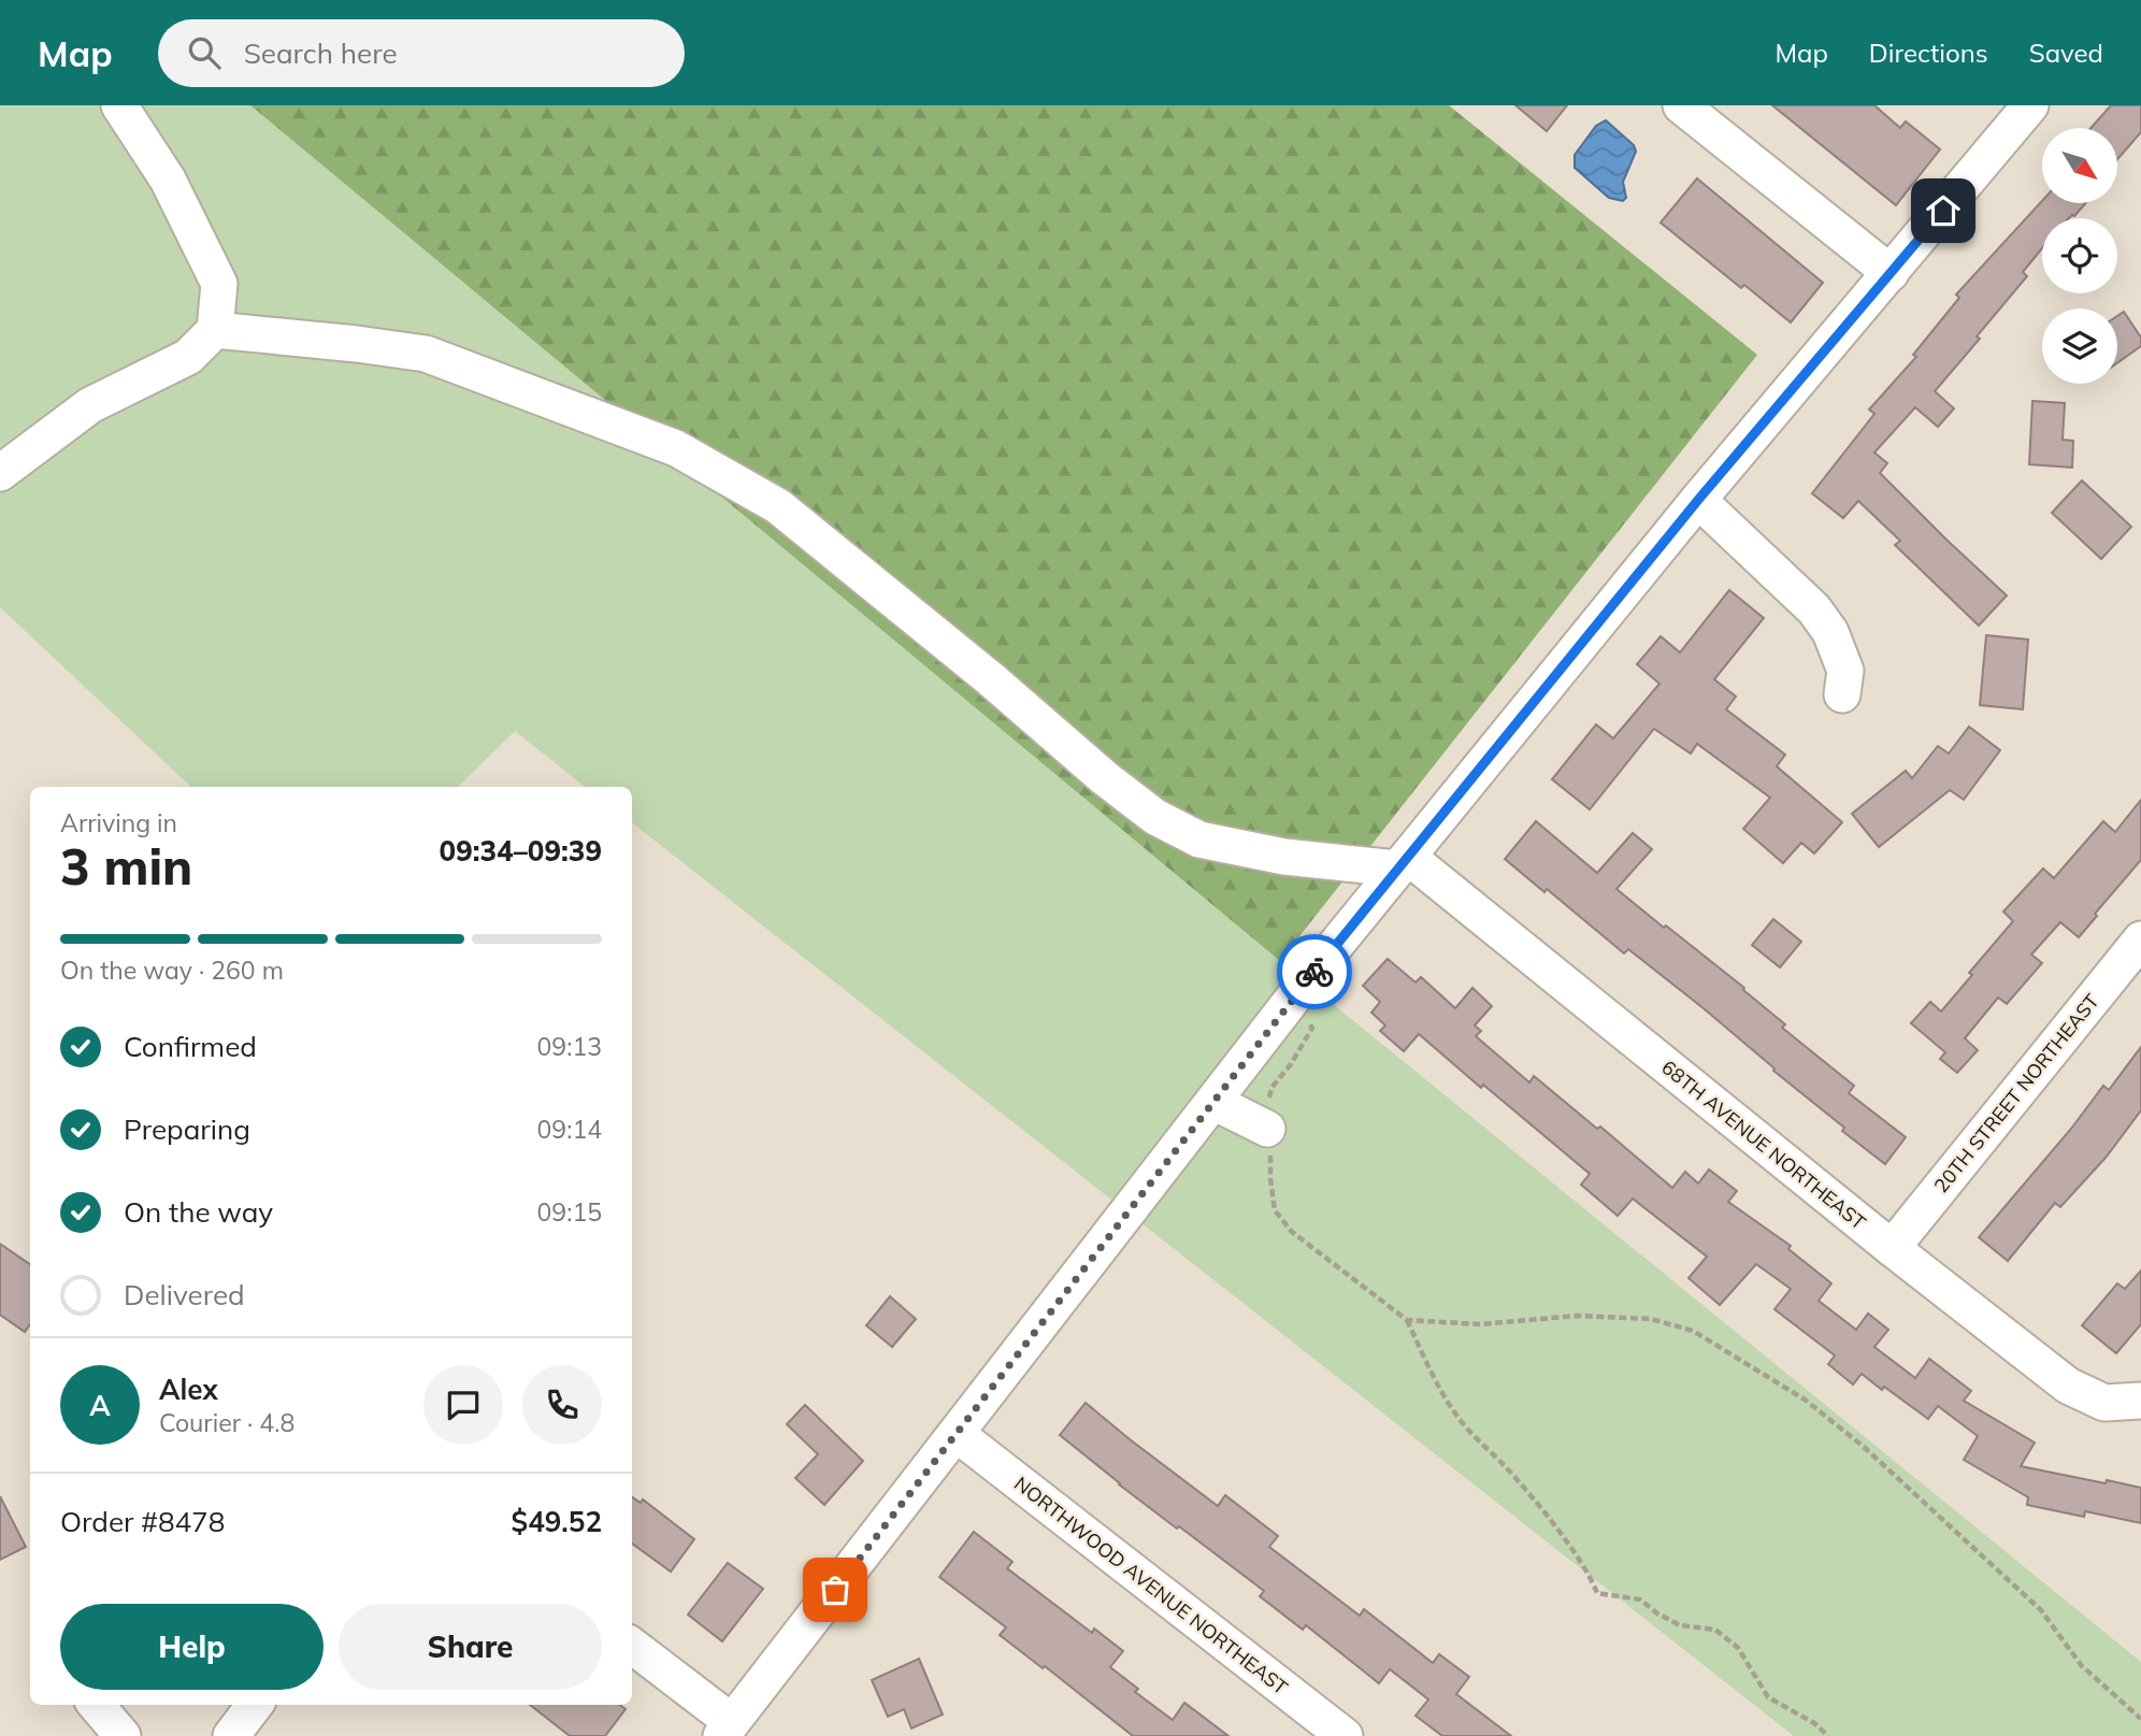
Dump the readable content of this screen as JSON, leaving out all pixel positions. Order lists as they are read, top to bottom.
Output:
{
  "streets": {
    "street": ["20TH STREET NORTHEAST", "68TH AVENUE NORTHEAST", "NORTHWOOD AVENUE NORTHEAST"]
  },
  "crossings": [
    ["20TH STREET NORTHEAST", "68TH AVENUE NORTHEAST"]
  ],
  "north": "bottom right",
  "page": {
    "header": "Map",
    "search": "Search here",
    "nav": ["Map", "Directions", "Saved"],
    "heading": ["3 min", "Arriving in", "09:34–09:39"],
    "panel": [
      "Alex",
      "Courier · 4.8",
      "Order #8478",
      "$49.52"
    ],
    "bar": "On the way · 260 m",
    "list": [
      ["Confirmed", "09:13"],
      ["Preparing", "09:14"],
      ["On the way", "09:15"],
      "Delivered"
    ],
    "round": "A",
    "buttons": ["Help", "Share"]
  }
}
